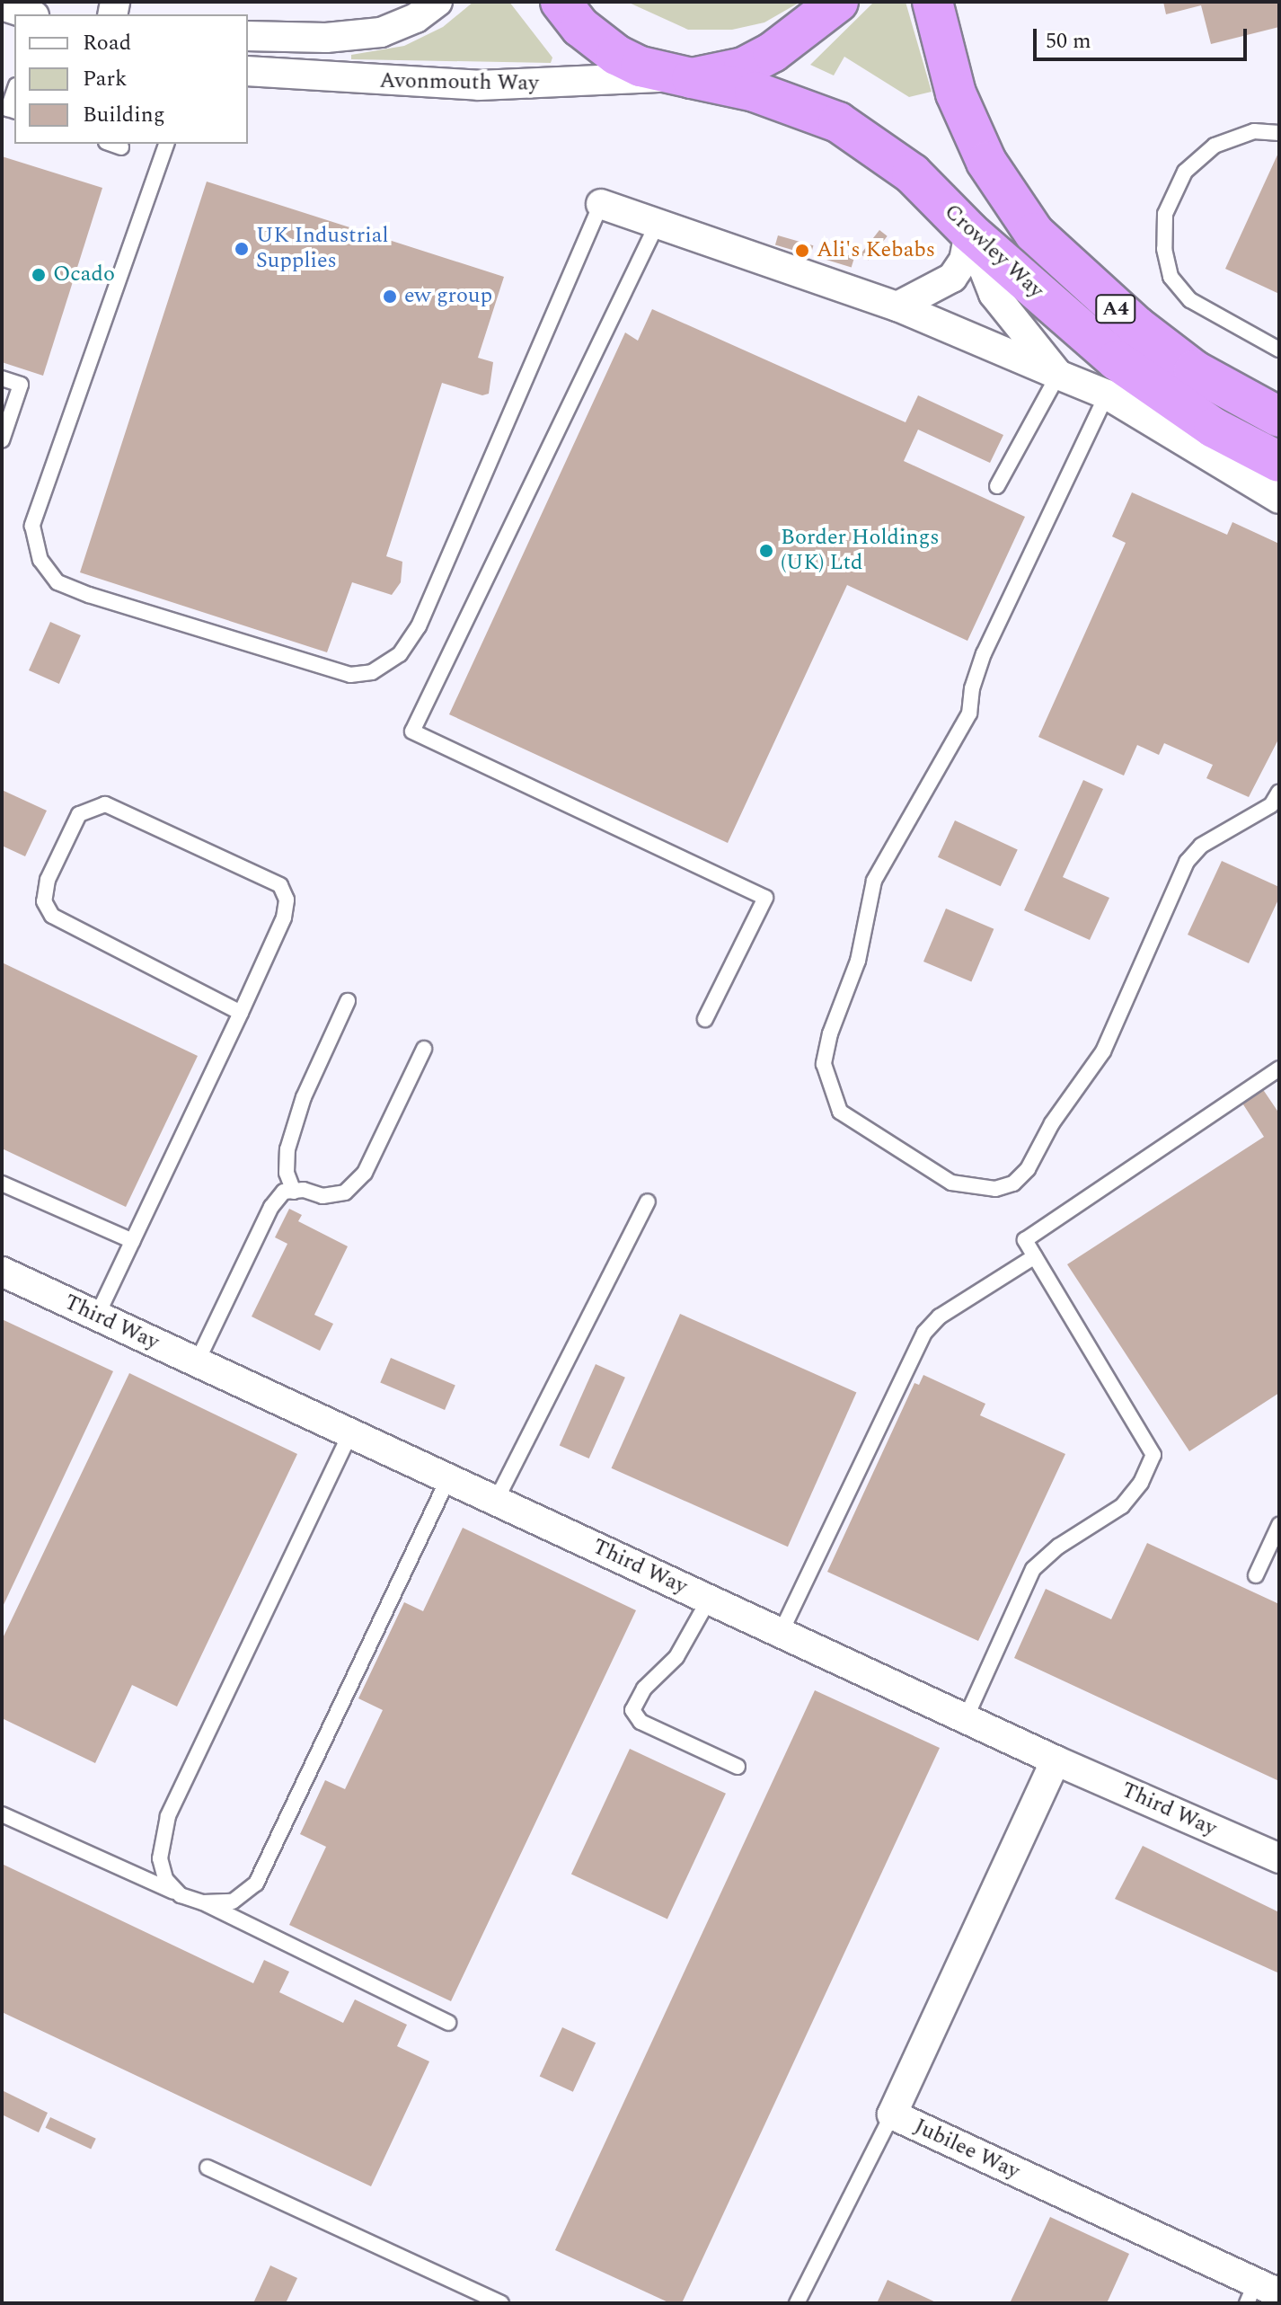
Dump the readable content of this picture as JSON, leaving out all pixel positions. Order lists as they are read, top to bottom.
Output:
{
  "streets": {
    "highway": ["Crowley Way", "A4"],
    "street": ["Avonmouth Way", "Third Way", "Jubilee Way"]
  },
  "crossings": [
    ["Avonmouth Way", "Crowley Way"],
    ["Third Way", "Jubilee Way"]
  ],
  "places": [
    "UK Industrial Supplies",
    "Ali's Kebabs",
    "Ocado",
    "ew group",
    "Border Holdings (UK) Ltd"
  ],
  "legend": ["Road", "Park", "Building"],
  "scale_bar": "50 m"
}
